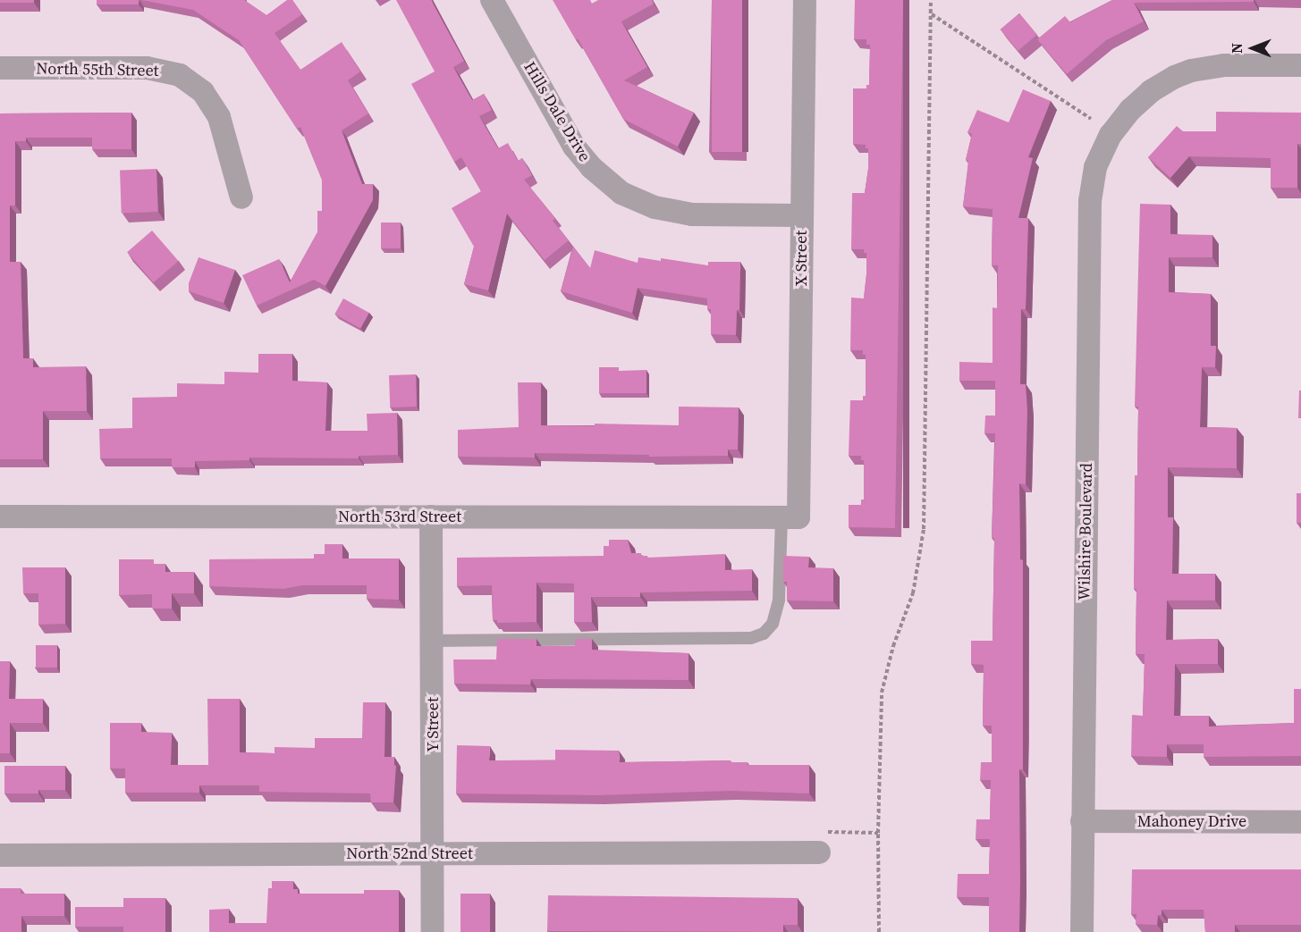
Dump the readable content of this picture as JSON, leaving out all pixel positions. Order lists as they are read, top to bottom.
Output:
{
  "streets": {
    "street": [
      "North 55th Street",
      "Hills Dale Drive",
      "X Street",
      "North 53rd Street",
      "Wilshire Boulevard",
      "Y Street",
      "Mahoney Drive",
      "North 52nd Street"
    ]
  },
  "crossings": [
    ["Hills Dale Drive", "X Street"],
    ["X Street", "North 53rd Street"],
    ["North 53rd Street", "Y Street"],
    ["Wilshire Boulevard", "Mahoney Drive"],
    ["Y Street", "North 52nd Street"]
  ],
  "north": "left"
}
